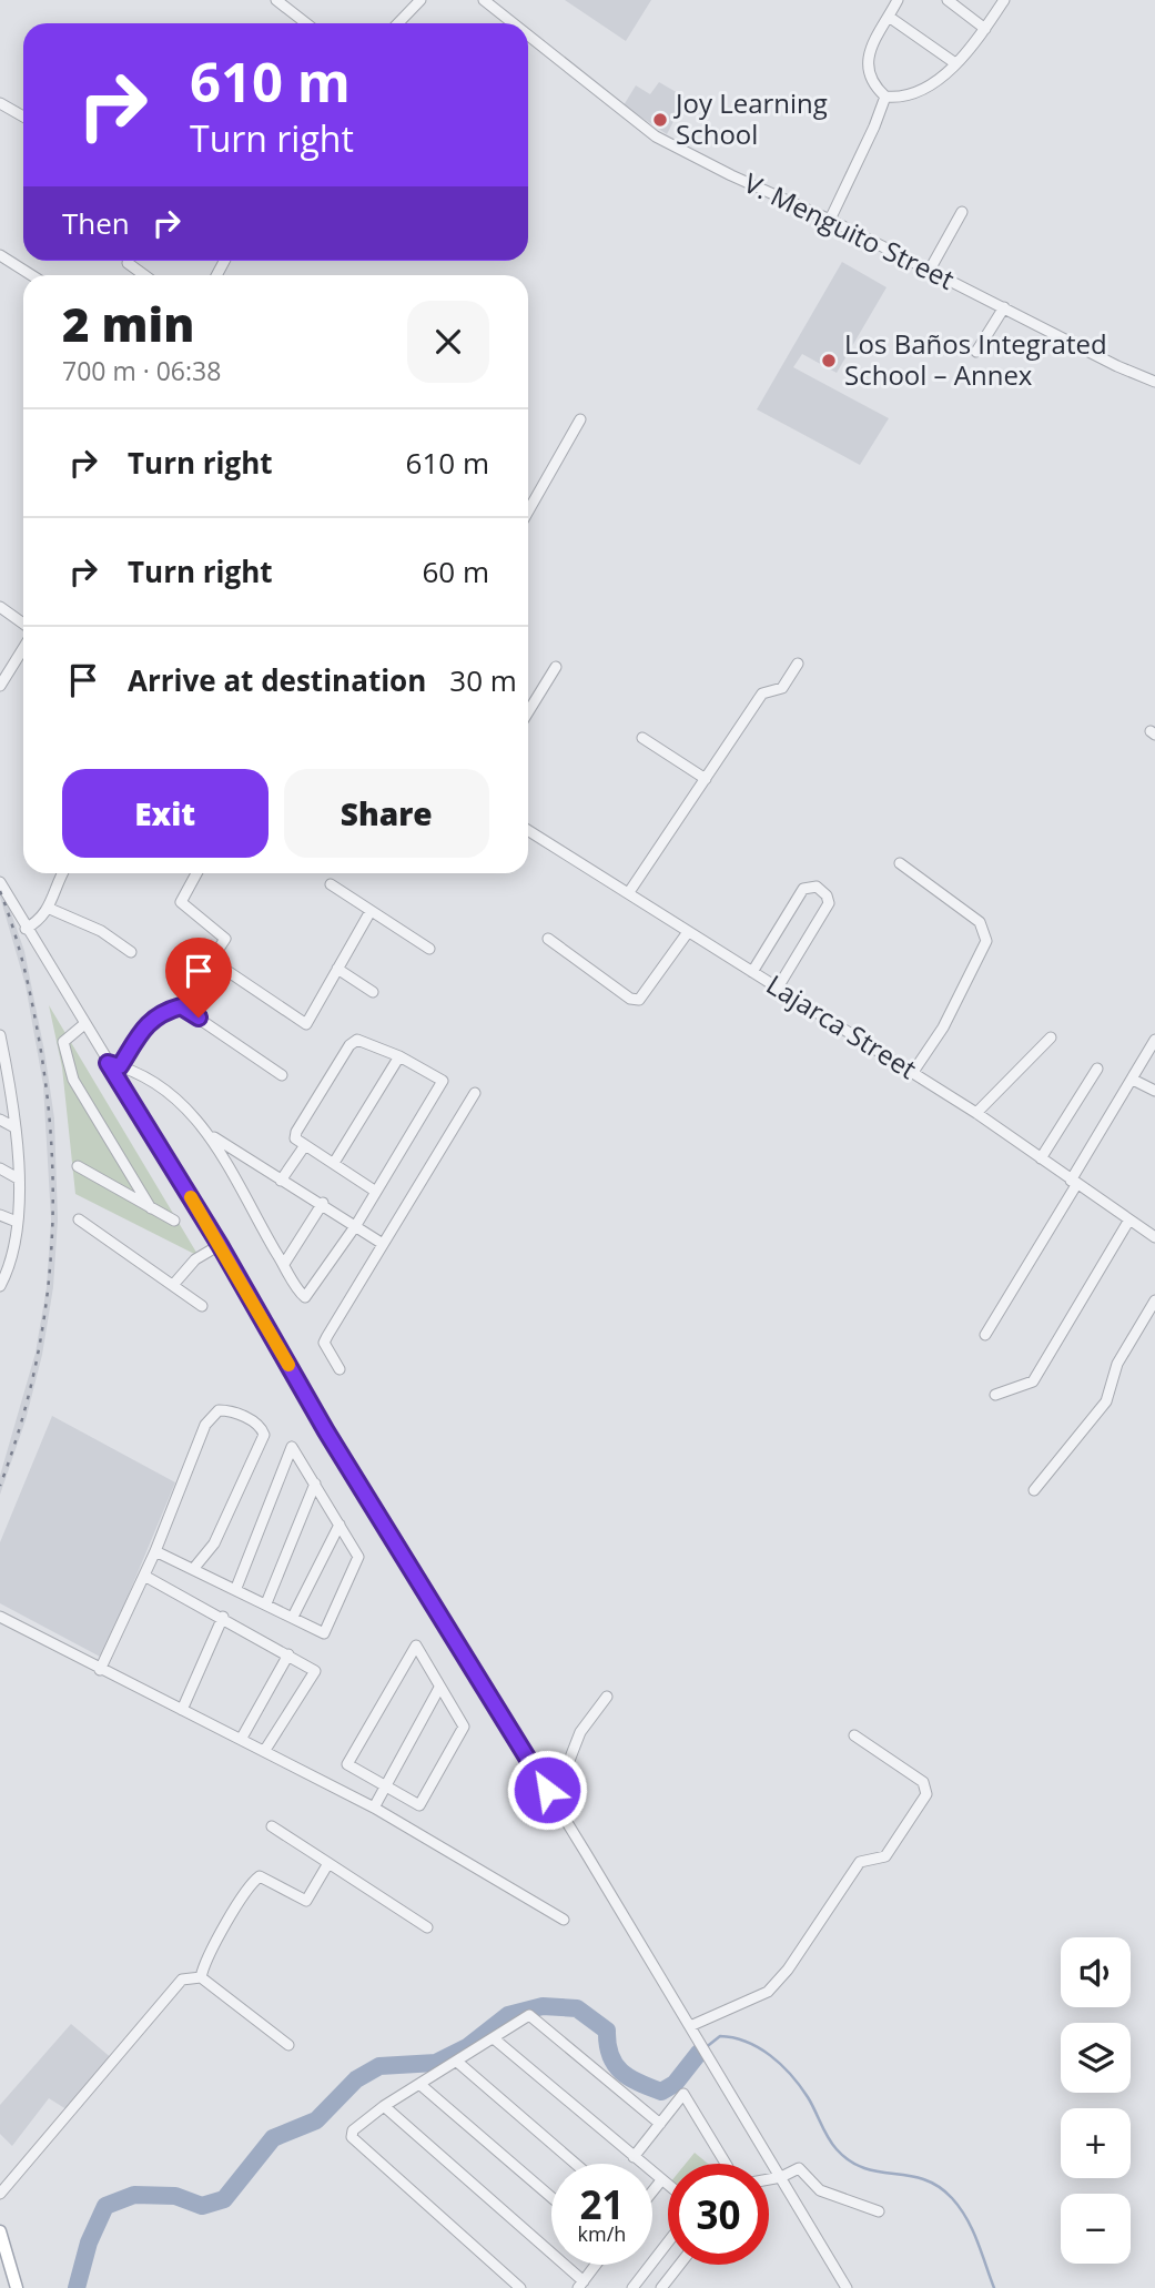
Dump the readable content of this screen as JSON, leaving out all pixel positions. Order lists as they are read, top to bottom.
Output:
{
  "streets": {
    "street": ["V. Menguito Street", "Lajarca Street"]
  },
  "places": ["Joy Learning School", "Los Baños Integrated School – Annex"],
  "page": {
    "turn": ["610 m", "Turn right"],
    "then": "Then",
    "heading": ["2 min", "700 m · 06:38"],
    "list": [
      {
        "name": "Turn right",
        "value": "610 m"
      },
      {
        "name": "Turn right",
        "value": "60 m"
      },
      {
        "name": "Arrive at destination",
        "value": "30 m"
      }
    ],
    "buttons": ["Exit", "Share"],
    "map_buttons": ["+", "−"],
    "speed": "21 km/h",
    "limit": "30"
  }
}
